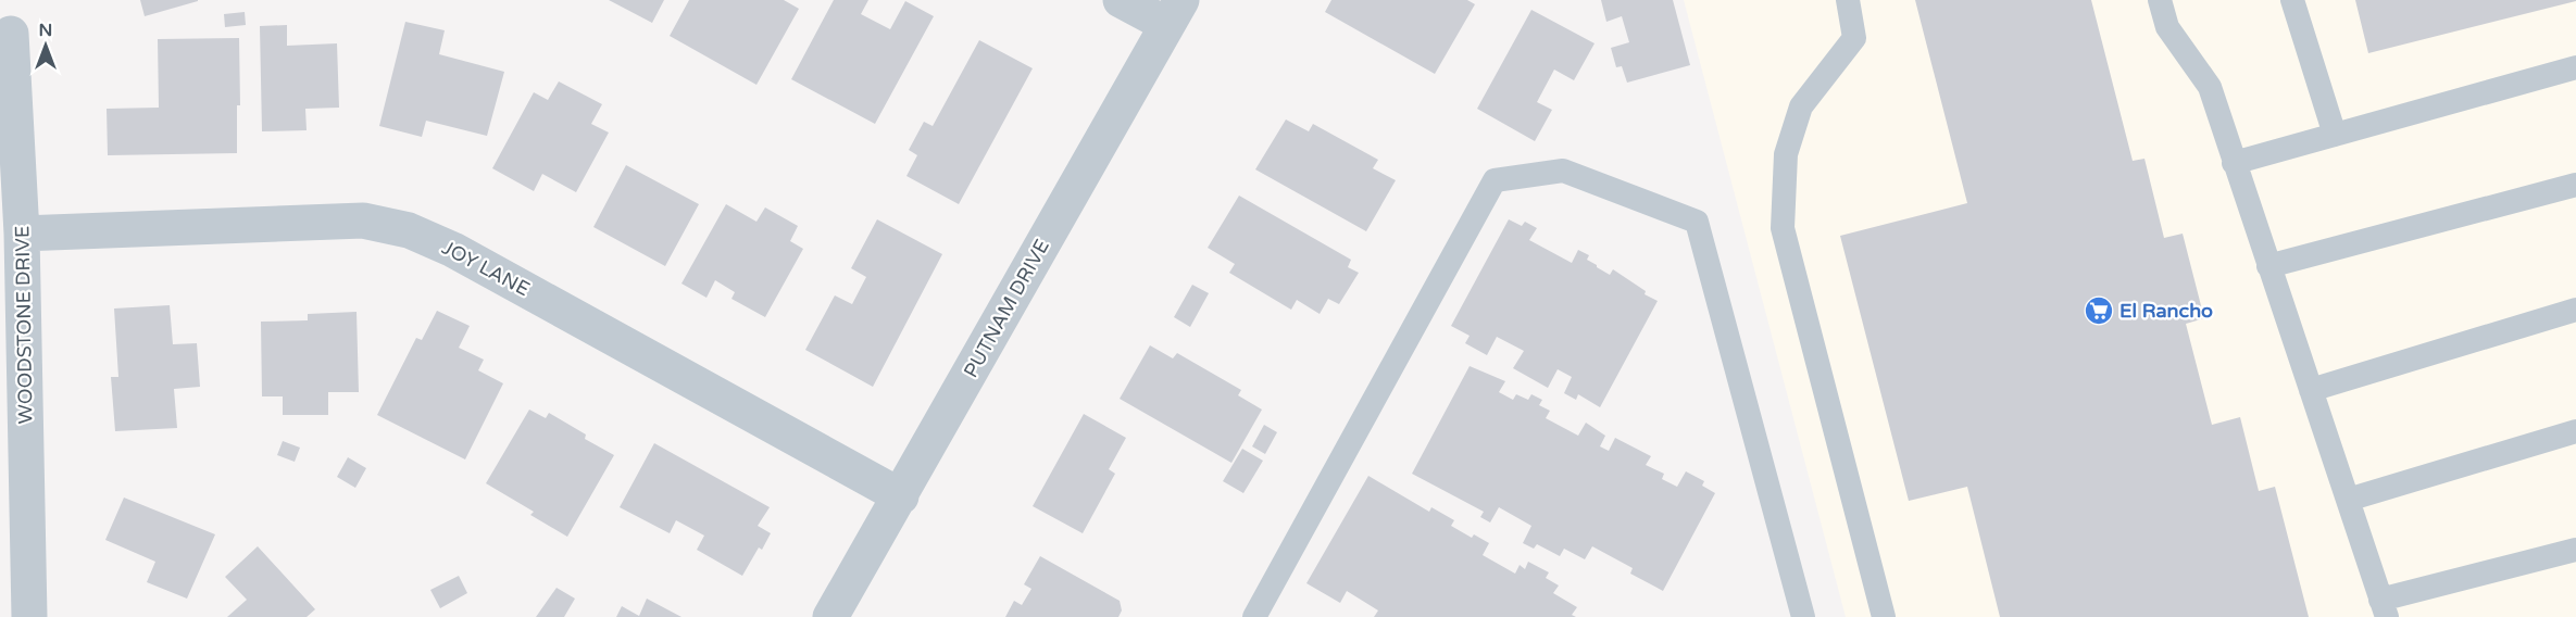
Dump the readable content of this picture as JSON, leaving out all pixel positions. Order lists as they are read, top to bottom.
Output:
{
  "streets": {
    "street": ["JOY LANE", "PUTNAM DRIVE", "WOODSTONE DRIVE"]
  },
  "crossings": [
    ["JOY LANE", "PUTNAM DRIVE"],
    ["JOY LANE", "WOODSTONE DRIVE"]
  ],
  "places": {
    "supermarket": ["El Rancho"]
  },
  "north": "top"
}
